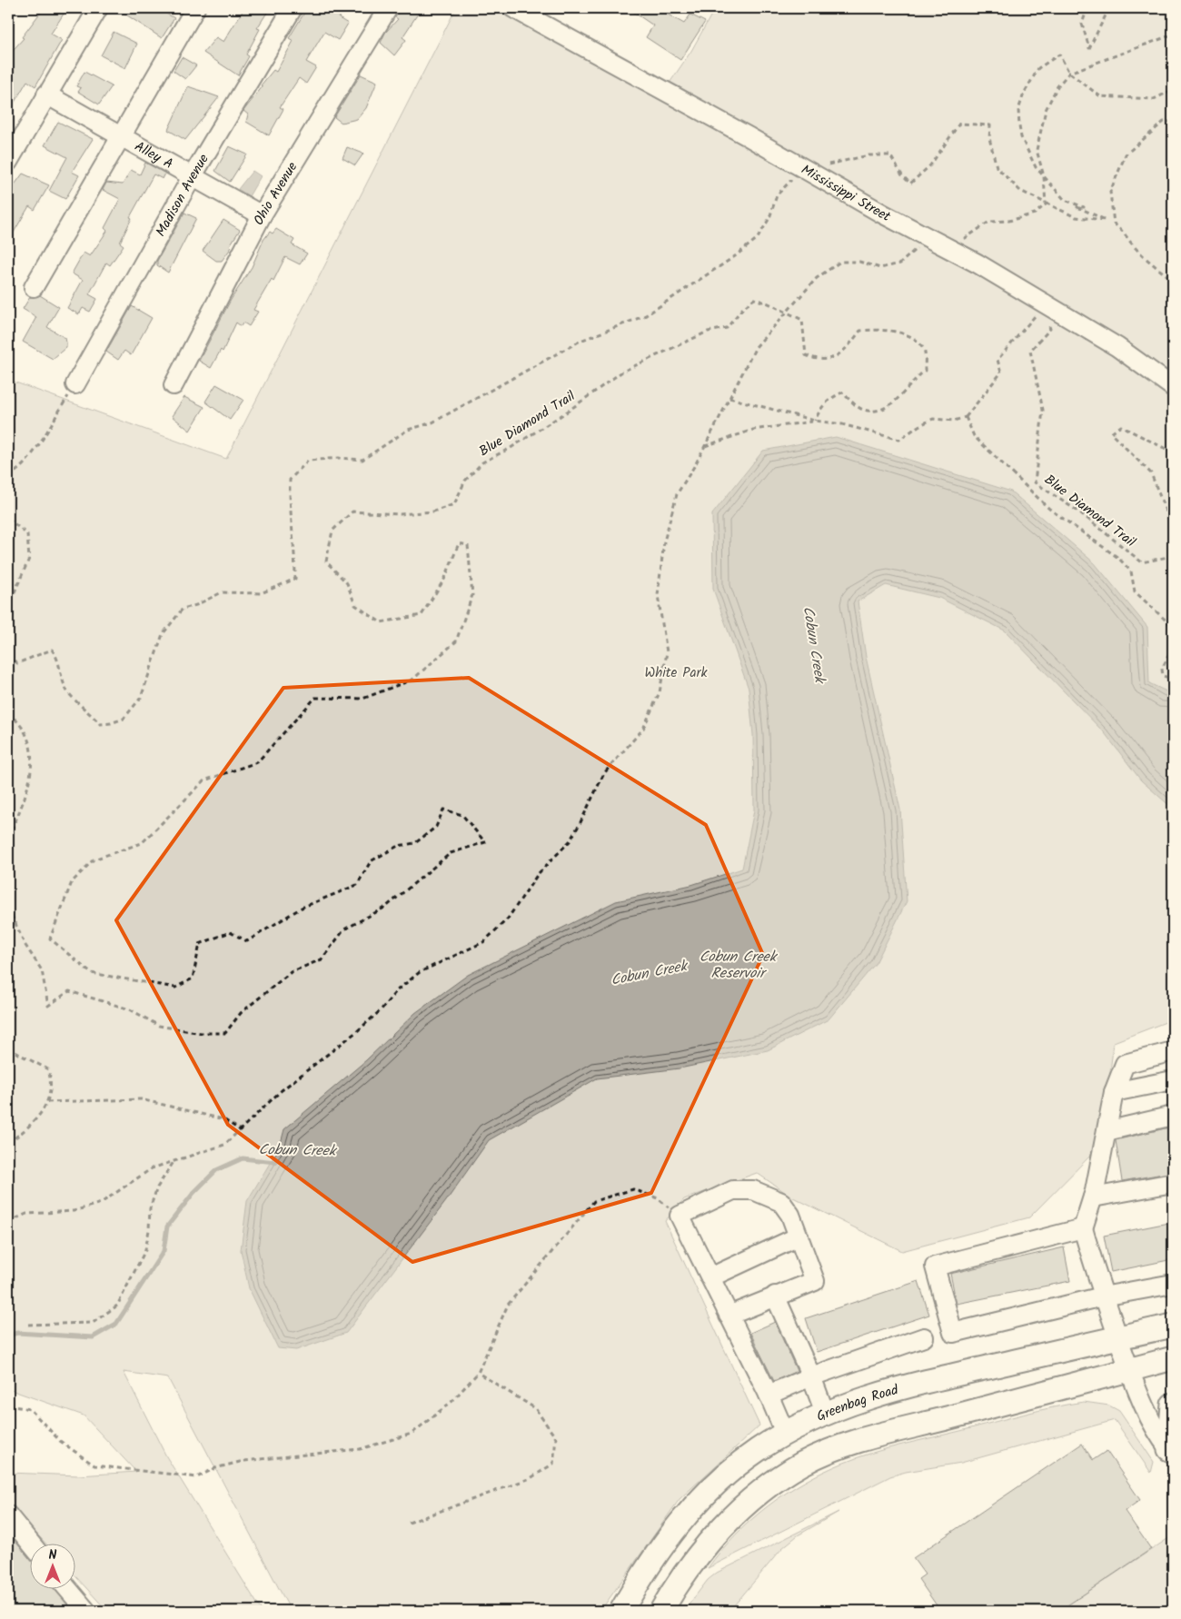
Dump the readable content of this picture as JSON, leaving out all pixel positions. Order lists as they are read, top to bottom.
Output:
{
  "streets": {
    "main road": ["Greenbag Road"],
    "street": [
      "Alley A",
      "Mississippi Street",
      "Ohio Avenue",
      "Madison Avenue"
    ],
    "path": ["Blue Diamond Trail"]
  },
  "crossings": [
    ["Alley A", "Ohio Avenue"],
    ["Alley A", "Madison Avenue"]
  ],
  "water": ["Cobun Creek", "Cobun Creek Reservoir"],
  "parks": ["White Park"],
  "north": "top"
}
